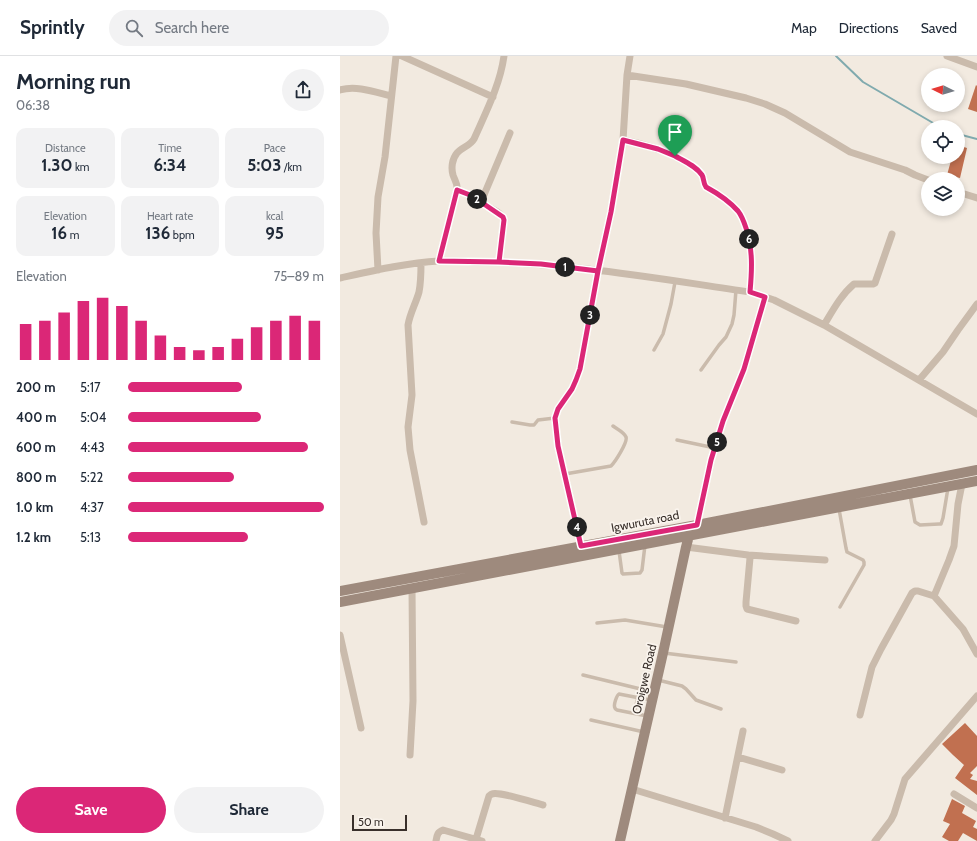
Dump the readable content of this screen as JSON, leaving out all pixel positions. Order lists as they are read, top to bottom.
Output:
{
  "streets": {
    "main road": ["Igwuruta road", "Oroigwe Road"]
  },
  "crossings": [
    ["Igwuruta road", "Oroigwe Road"]
  ],
  "scale_bar": "50 m",
  "north": "left",
  "page": {
    "header": "Sprintly",
    "search": "Search here",
    "nav": ["Map", "Directions", "Saved"],
    "heading": ["Morning run", "06:38"],
    "stats": [
      ["Distance", "1.30 km"],
      ["Time", "6:34"],
      ["Pace", "5:03 /km"],
      ["Elevation", "16 m"],
      ["Heart rate", "136 bpm"],
      ["kcal", "95"]
    ],
    "pins": [
      "2",
      "6",
      "1",
      "3",
      "5",
      "4"
    ],
    "chart": ["Elevation", "75–89 m"],
    "list": [
      {
        "name": "200 m",
        "note": "5:17"
      },
      {
        "name": "400 m",
        "note": "5:04"
      },
      {
        "name": "600 m",
        "note": "4:43"
      },
      {
        "name": "800 m",
        "note": "5:22"
      },
      {
        "name": "1.0 km",
        "note": "4:37"
      },
      {
        "name": "1.2 km",
        "note": "5:13"
      }
    ],
    "buttons": ["Save", "Share"],
    "scale": "50 m"
  }
}
